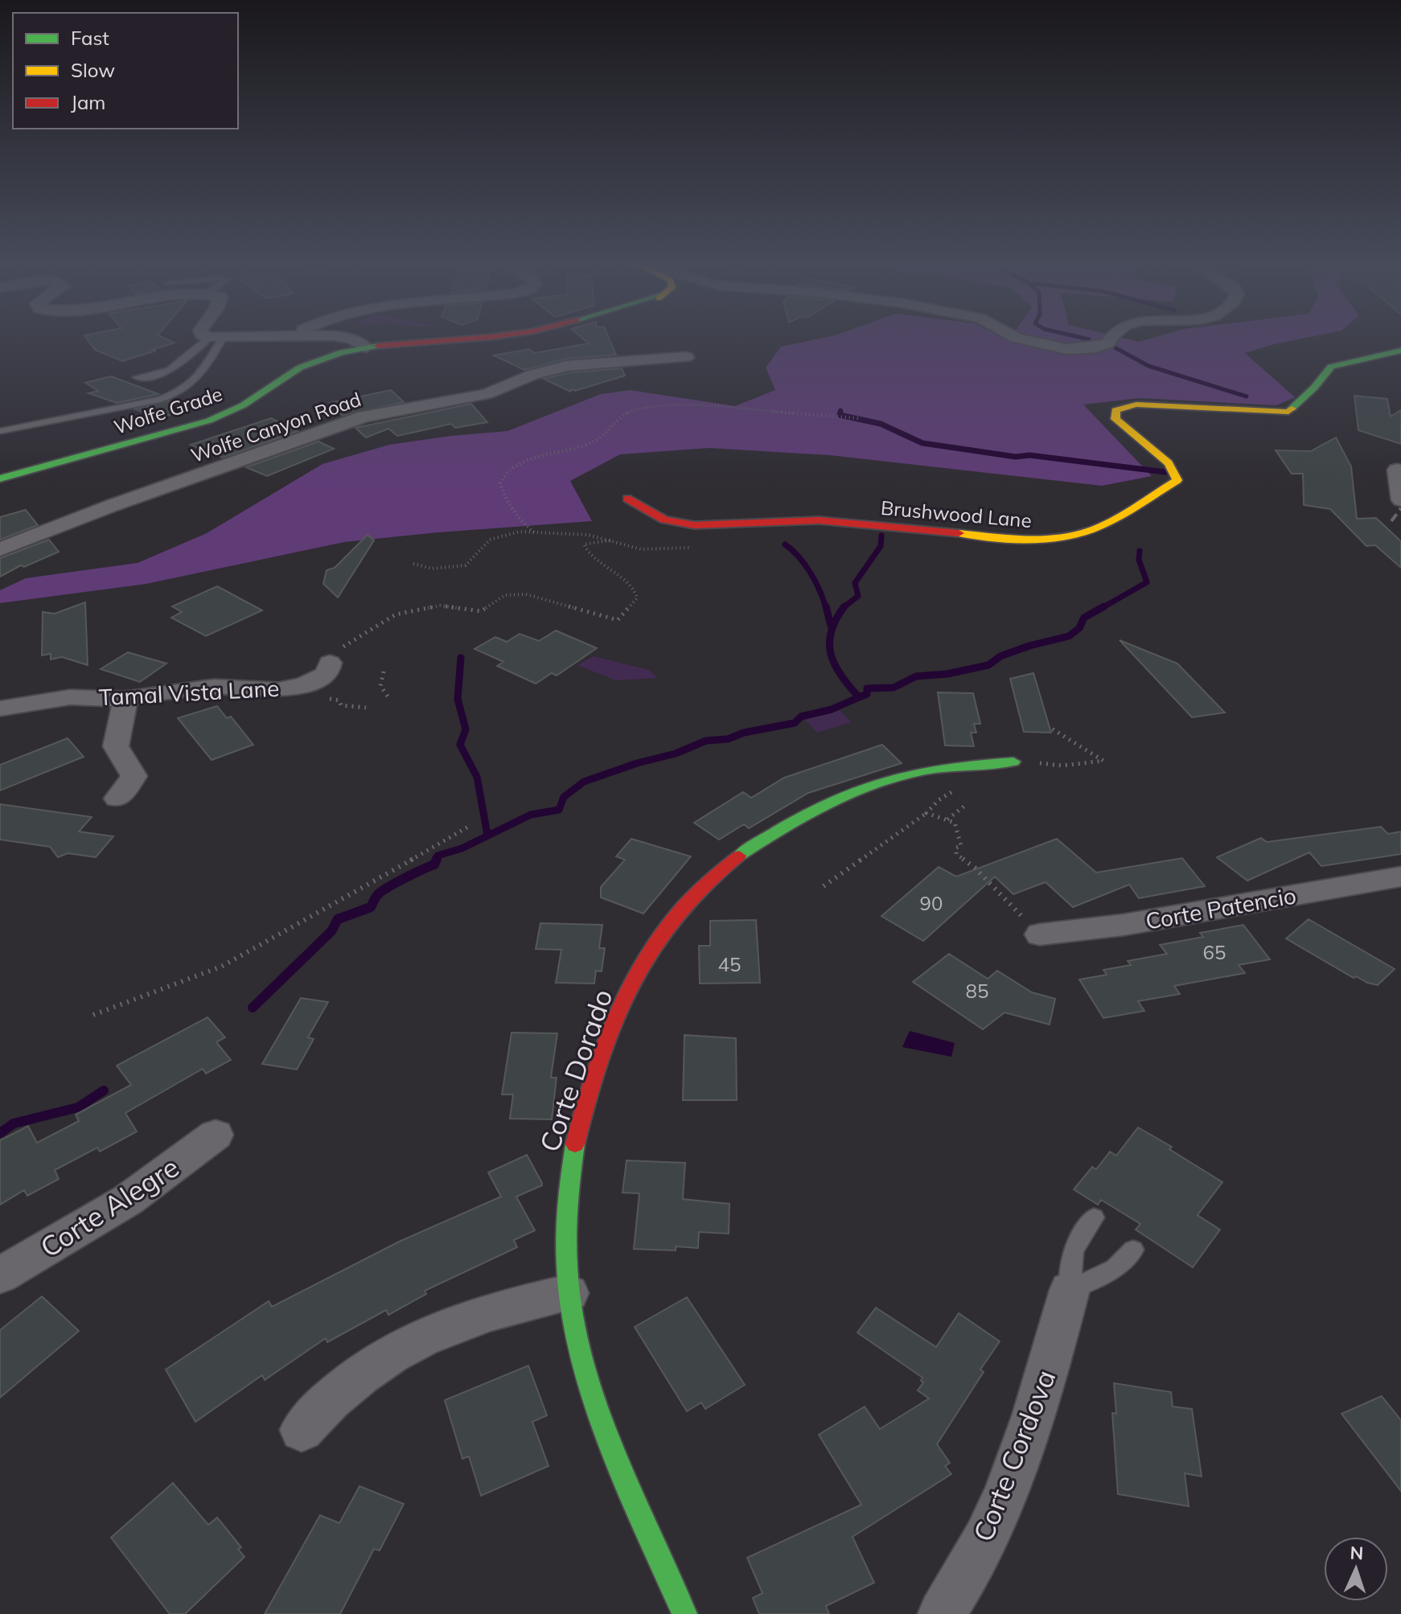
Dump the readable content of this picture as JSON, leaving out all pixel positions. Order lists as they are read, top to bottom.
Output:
{
  "streets": {
    "street": [
      "Wolfe Grade",
      "Wolfe Canyon Road",
      "Brushwood Lane",
      "Tamal Vista Lane",
      "Corte Patencio",
      "Corte Dorado",
      "Corte Alegre",
      "Corte Cordova"
    ]
  },
  "house_numbers": [
    "90",
    "65",
    "45",
    "85"
  ],
  "legend": ["Fast", "Slow", "Jam"],
  "north": "top"
}
